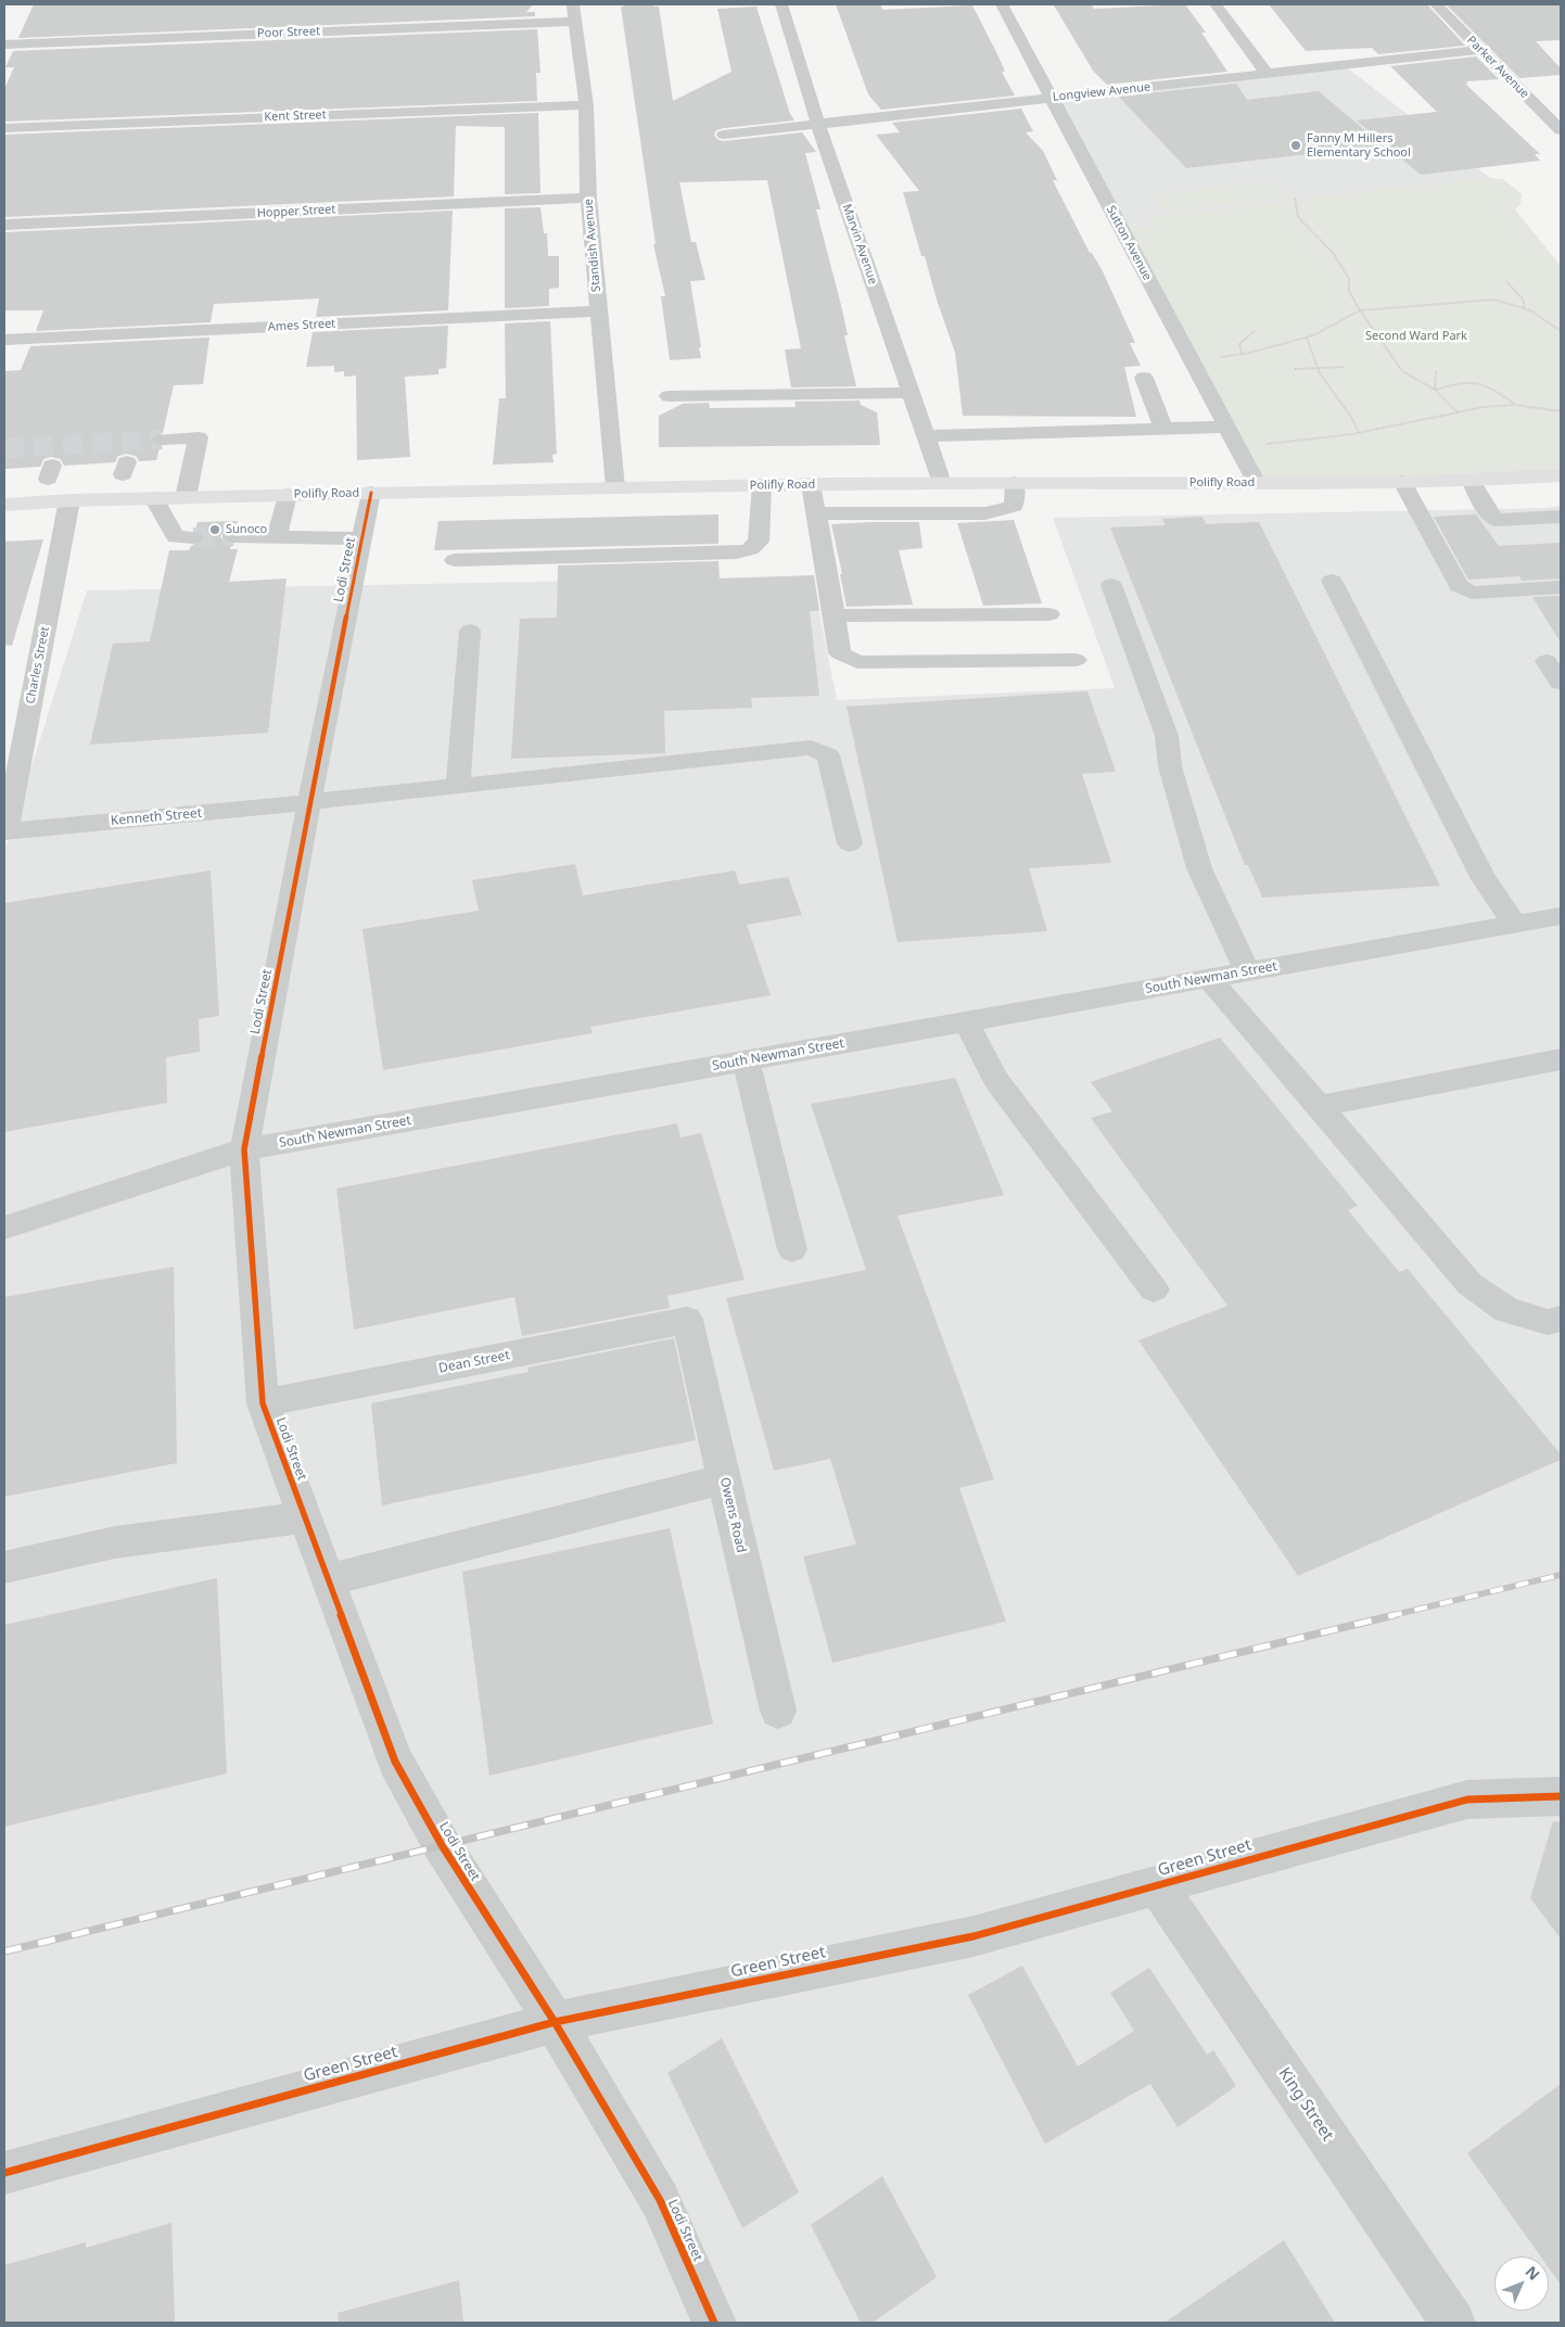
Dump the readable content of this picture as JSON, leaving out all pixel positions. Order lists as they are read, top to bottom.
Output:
{
  "streets": {
    "main road": ["Polifly Road"],
    "street": [
      "Poor Street",
      "Parker Avenue",
      "Longview Avenue",
      "Kent Street",
      "Hopper Street",
      "Sutton Avenue",
      "Marvin Avenue",
      "Standish Avenue",
      "Ames Street",
      "Lodi Street",
      "Charles Street",
      "Kenneth Street",
      "South Newman Street",
      "Dean Street",
      "Owens Road",
      "Green Street",
      "King Street"
    ]
  },
  "crossings": [
    ["Poor Street", "Standish Avenue"],
    ["Parker Avenue", "Longview Avenue"],
    ["Longview Avenue", "Sutton Avenue"],
    ["Longview Avenue", "Marvin Avenue"],
    ["Kent Street", "Standish Avenue"],
    ["Hopper Street", "Standish Avenue"],
    ["Sutton Avenue", "Polifly Road"],
    ["Marvin Avenue", "Polifly Road"],
    ["Standish Avenue", "Ames Street"],
    ["Standish Avenue", "Polifly Road"],
    ["Polifly Road", "Lodi Street"],
    ["Polifly Road", "Charles Street"],
    ["Lodi Street", "Kenneth Street"],
    ["Lodi Street", "South Newman Street"],
    ["Lodi Street", "Dean Street"],
    ["Lodi Street", "Green Street"],
    ["Charles Street", "Kenneth Street"],
    ["Dean Street", "Owens Road"],
    ["Green Street", "King Street"]
  ],
  "parks": ["Second Ward Park"],
  "places": ["Fanny M Hillers Elementary School", "Sunoco"],
  "north": "top right"
}
